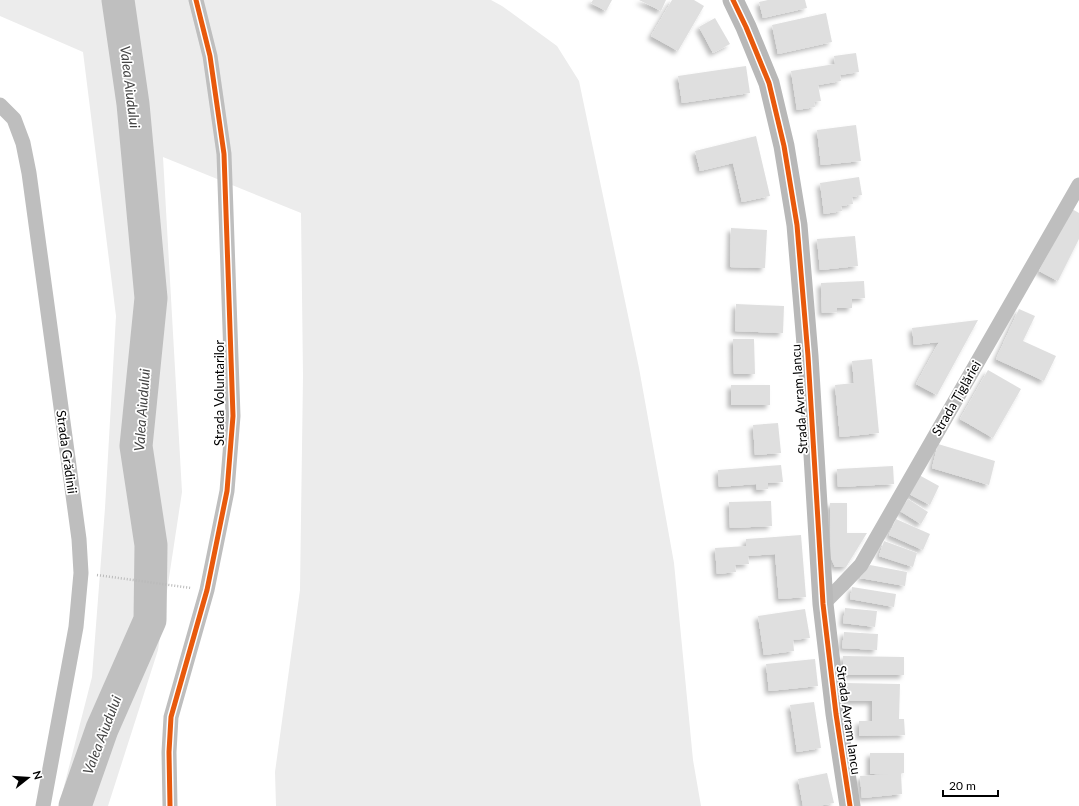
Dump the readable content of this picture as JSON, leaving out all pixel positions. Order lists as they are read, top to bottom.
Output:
{
  "streets": {
    "main road": ["Strada Avram Iancu"],
    "street": ["Strada Voluntarilor", "Strada Țiglăriei", "Strada Grădinii"]
  },
  "crossings": [
    ["Strada Țiglăriei", "Strada Avram Iancu"]
  ],
  "water": ["Valea Aiudului"],
  "scale_bar": "20 m",
  "north": "right"
}
